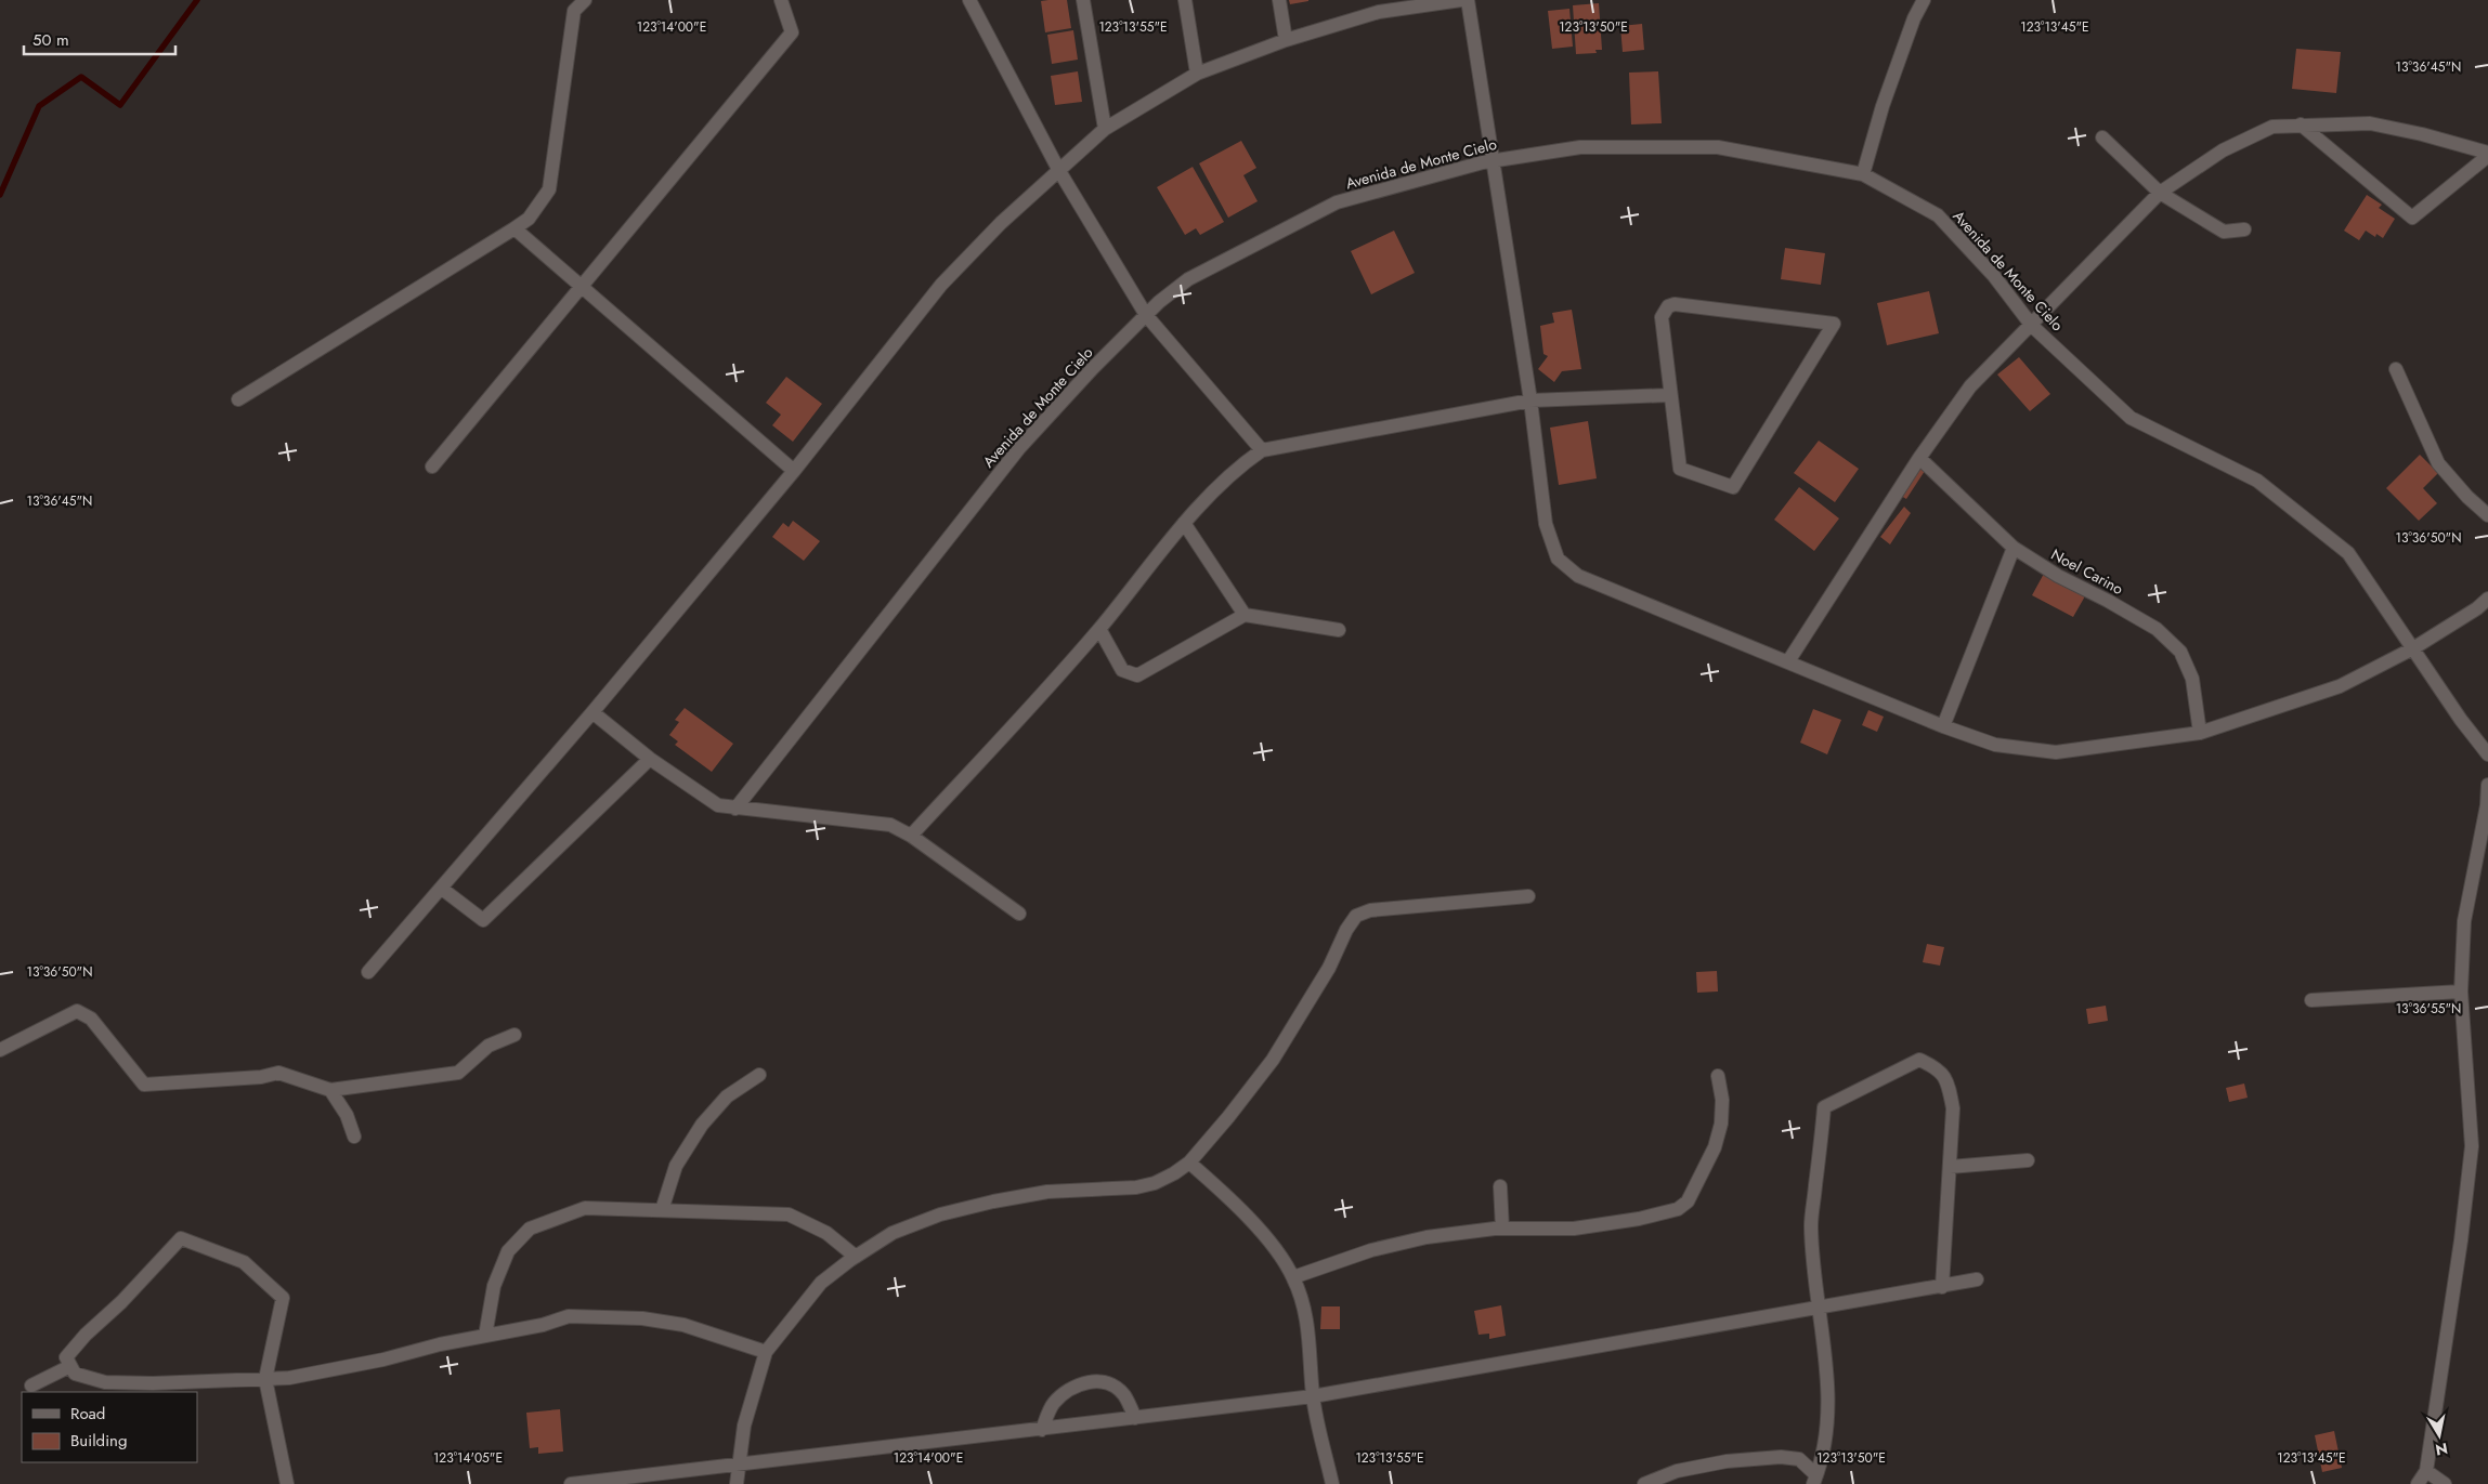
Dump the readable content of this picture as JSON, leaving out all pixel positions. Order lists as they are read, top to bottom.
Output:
{
  "streets": {
    "street": ["Avenida de Monte Cielo", "Noel Carino"]
  },
  "legend": ["Road", "Building"],
  "scale_bar": "50 m",
  "north": "bottom",
  "coordinates": [
    "123°14'00\"E",
    "123°13'55\"E",
    "123°13'50\"E",
    "123°13'45\"E",
    "13°36'45\"N",
    "13°36'50\"N",
    "13°36'55\"N",
    "123°14'05\"E"
  ]
}
